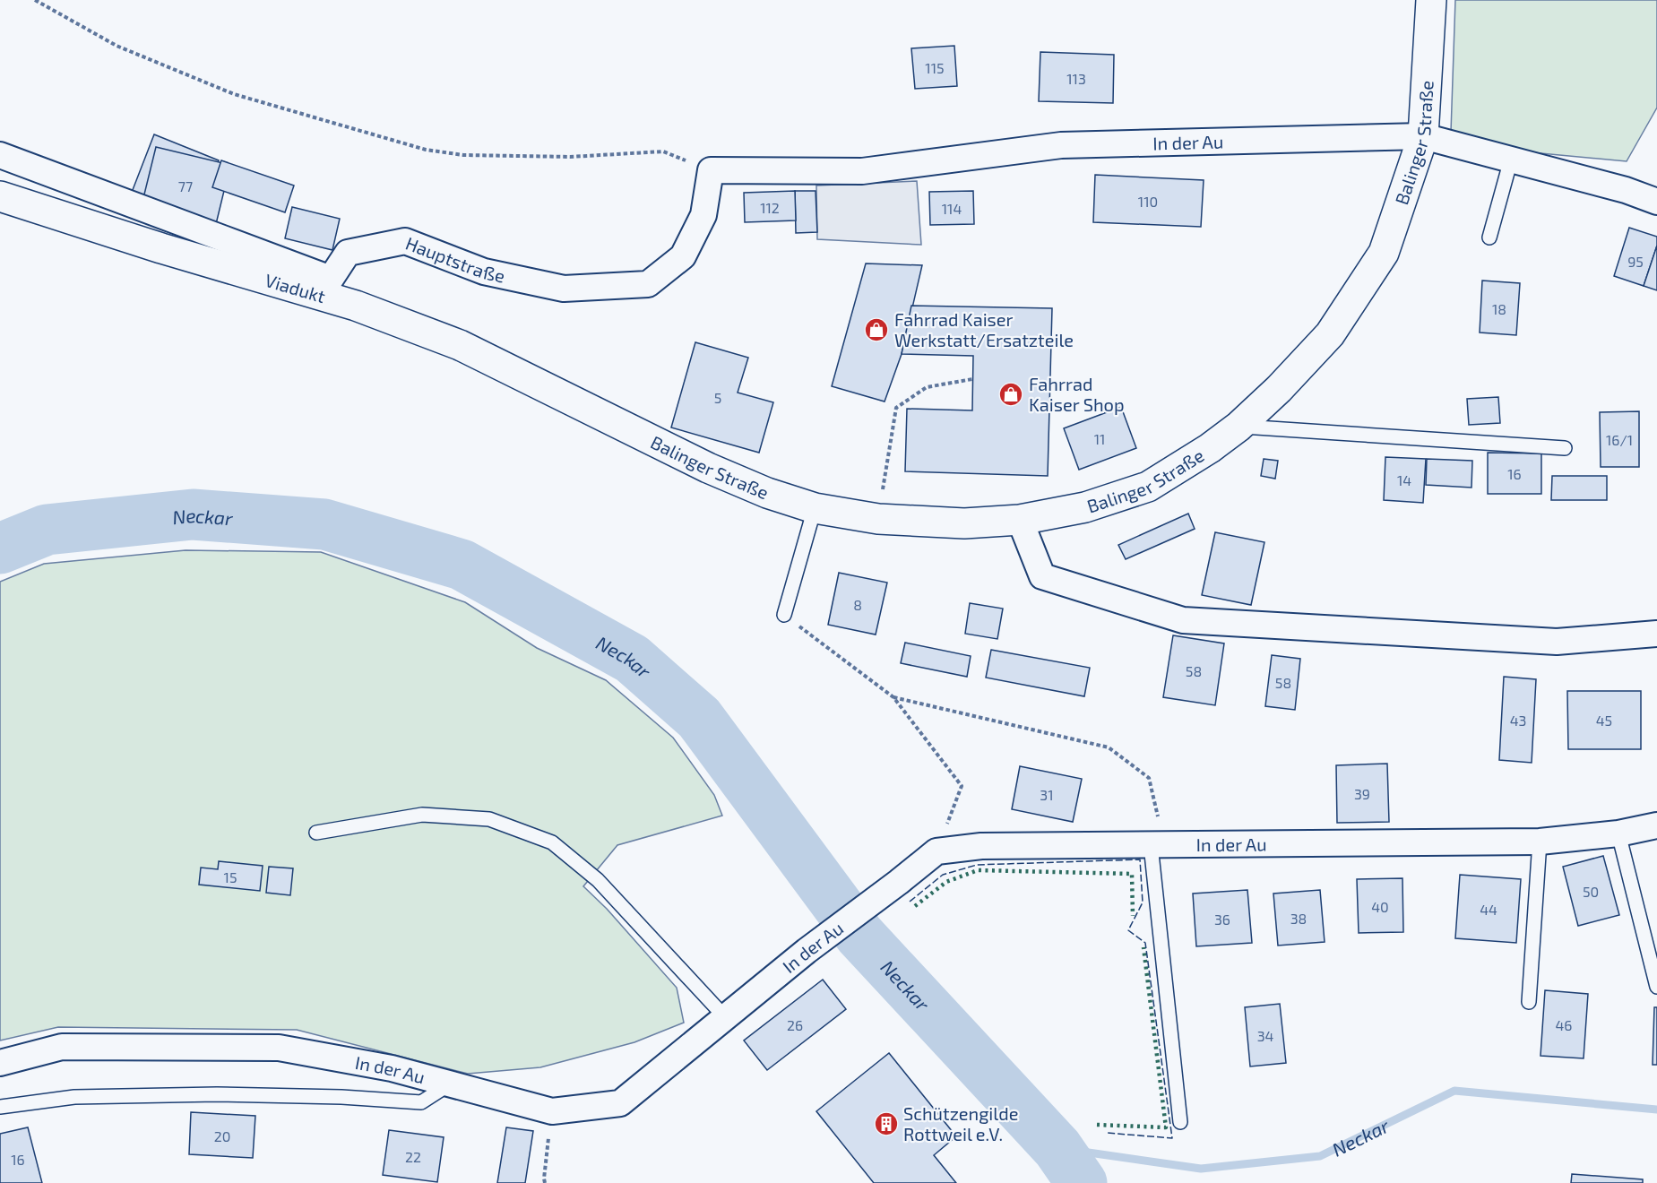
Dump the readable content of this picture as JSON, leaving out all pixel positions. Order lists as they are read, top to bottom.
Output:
{
  "streets": {
    "main road": ["Balinger Straße", "Viadukt"],
    "street": ["In der Au", "Hauptstraße"]
  },
  "crossings": [
    ["In der Au", "Balinger Straße"],
    ["In der Au", "Hauptstraße"],
    ["Balinger Straße", "Viadukt"]
  ],
  "water": ["Neckar"],
  "places": {
    "shop": ["Fahrrad Kaiser Werkstatt/Ersatzteile", "Fahrrad Kaiser Shop"],
    "building": ["Schützengilde Rottweil e.V."]
  },
  "house_numbers": [
    "115",
    "113",
    "77",
    "110",
    "112",
    "114",
    "95",
    "18",
    "5",
    "11",
    "16/1",
    "16",
    "14",
    "8",
    "58",
    "58",
    "43",
    "45",
    "39",
    "31",
    "15",
    "50",
    "40",
    "44",
    "38",
    "36",
    "26",
    "46",
    "34",
    "20",
    "22",
    "16"
  ]
}
